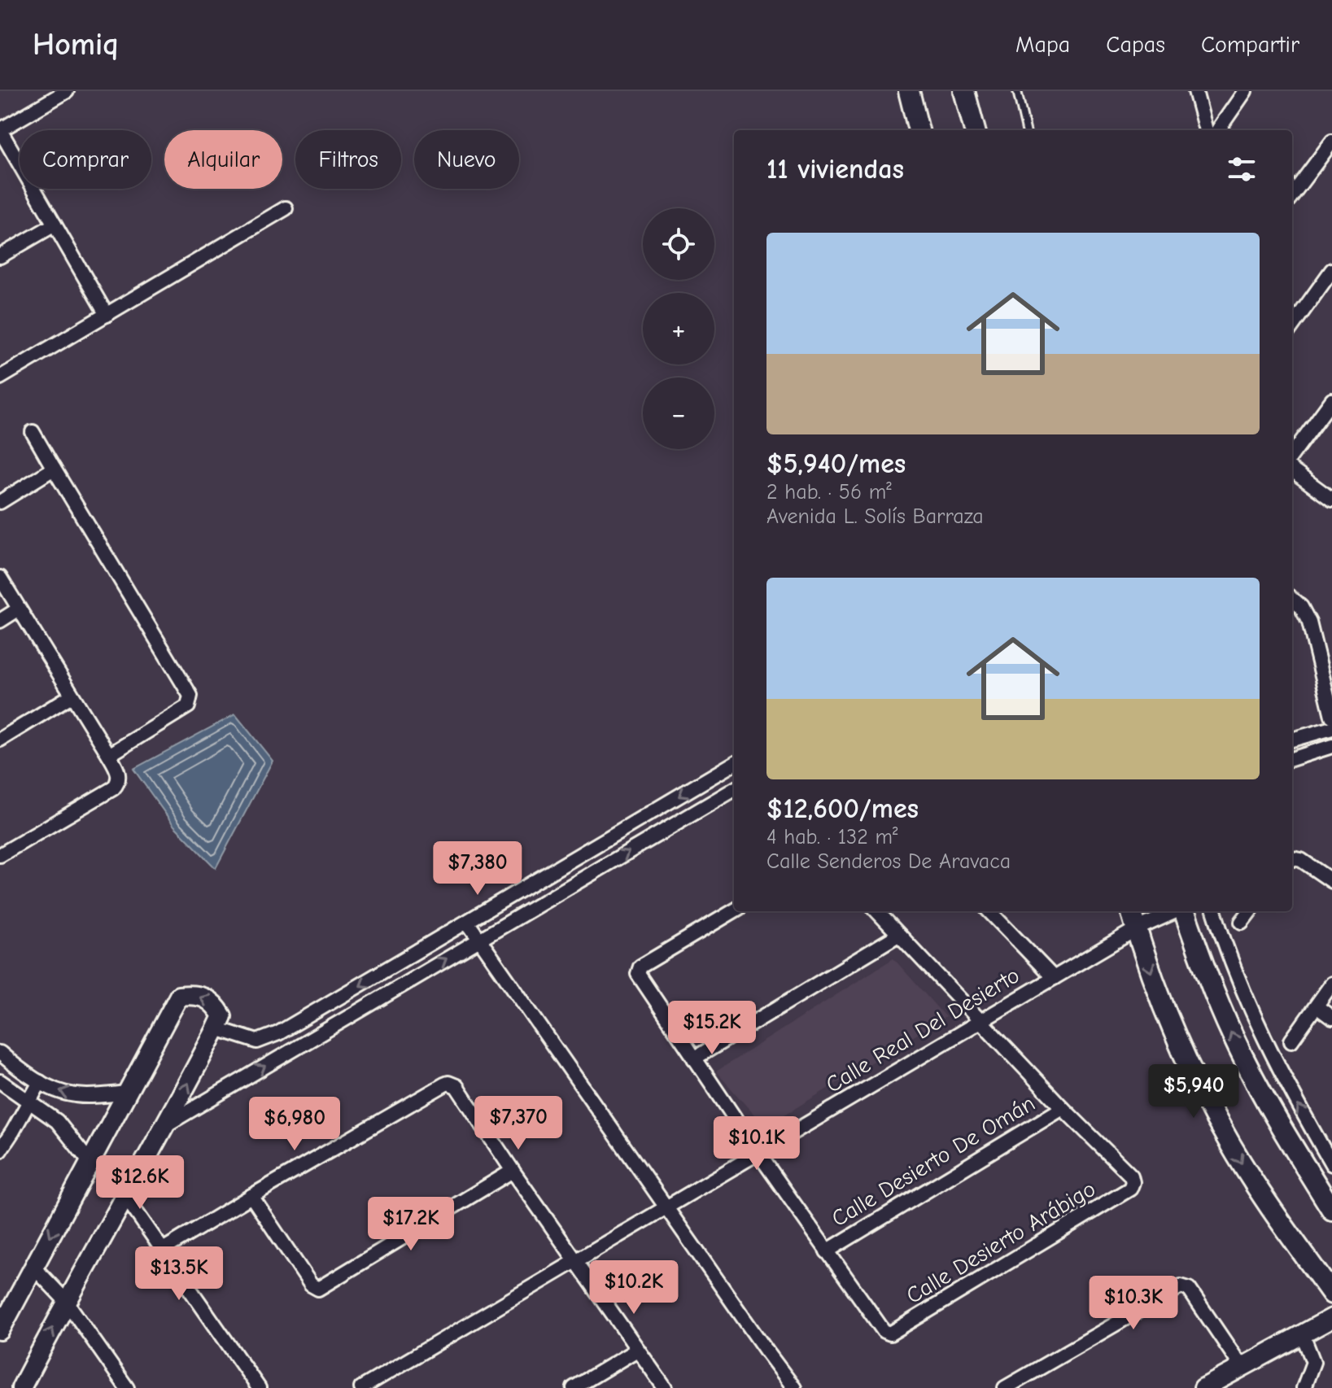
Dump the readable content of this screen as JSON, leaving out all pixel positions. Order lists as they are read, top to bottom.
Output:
{
  "streets": {
    "street": ["Calle Real Del Desierto", "Calle Desierto De Omán", "Calle Desierto Arábigo"]
  },
  "crossings": [
    ["Calle Real Del Desierto", "Calle Desierto Arábigo"],
    ["Calle Desierto De Omán", "Calle Desierto Arábigo"]
  ],
  "page": {
    "header": "Homiq",
    "nav": ["Mapa", "Capas", "Compartir"],
    "chip": [
      "Comprar",
      "Alquilar",
      "Filtros",
      "Nuevo"
    ],
    "heading": "11 viviendas",
    "map_buttons": ["+", "−"],
    "list": [
      {
        "name": "$5,940/mes",
        "note": "2 hab. · 56 m² · Avenida L. Solís Barraza"
      },
      {
        "name": "$12,600/mes",
        "note": "4 hab. · 132 m² · Calle Senderos De Aravaca"
      }
    ],
    "price": [
      "$7,380",
      "$15.2K",
      "$5,940",
      "$7,370",
      "$6,980",
      "$10.1K",
      "$12.6K",
      "$17.2K",
      "$13.5K",
      "$10.2K",
      "$10.3K"
    ]
  }
}
